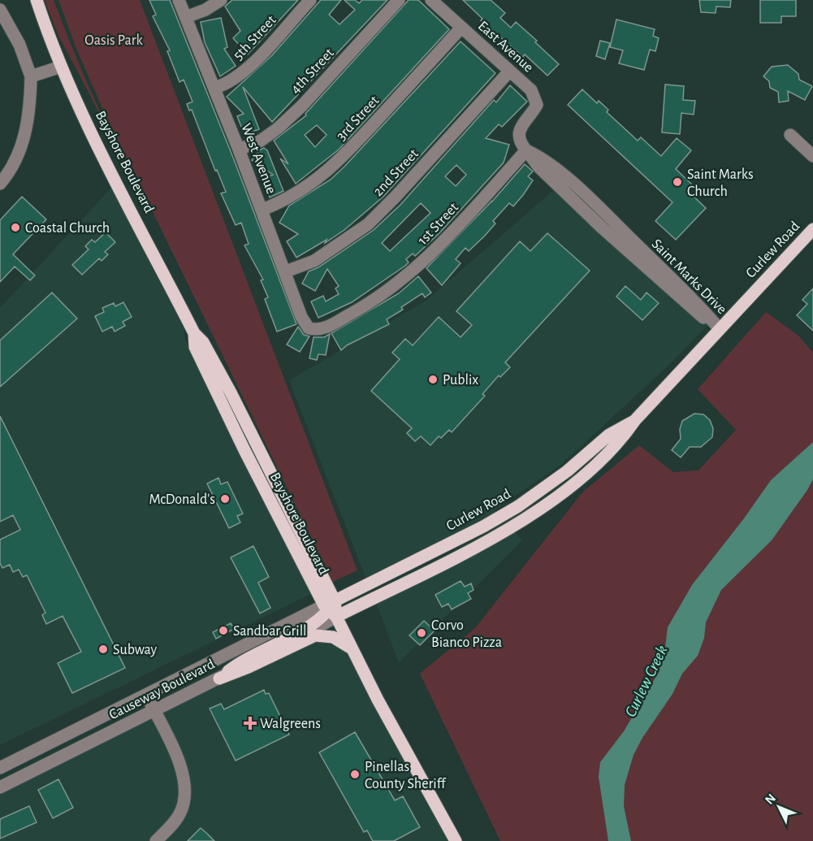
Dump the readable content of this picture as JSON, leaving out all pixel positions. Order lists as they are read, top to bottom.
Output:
{
  "streets": {
    "main road": ["Bayshore Boulevard", "Curlew Road"],
    "street": [
      "5th Street",
      "East Avenue",
      "4th Street",
      "3rd Street",
      "West Avenue",
      "2nd Street",
      "1st Street",
      "Saint Marks Drive",
      "Causeway Boulevard"
    ]
  },
  "crossings": [
    ["5th Street", "West Avenue"],
    ["East Avenue", "3rd Street"],
    ["East Avenue", "2nd Street"],
    ["East Avenue", "1st Street"],
    ["East Avenue", "Saint Marks Drive"],
    ["4th Street", "West Avenue"],
    ["3rd Street", "West Avenue"],
    ["West Avenue", "2nd Street"],
    ["West Avenue", "1st Street"],
    ["Bayshore Boulevard", "Curlew Road"],
    ["Bayshore Boulevard", "Causeway Boulevard"],
    ["1st Street", "Saint Marks Drive"],
    ["Curlew Road", "Saint Marks Drive"],
    ["Curlew Road", "Causeway Boulevard"]
  ],
  "water": ["Curlew Creek"],
  "parks": ["Oasis Park"],
  "places": {
    "other": [
      "Saint Marks Church",
      "Coastal Church",
      "Publix",
      "McDonald's",
      "Sandbar Grill",
      "Corvo Bianco Pizza",
      "Subway",
      "Pinellas County Sheriff"
    ],
    "health": ["Walgreens"]
  },
  "north": "top left"
}
